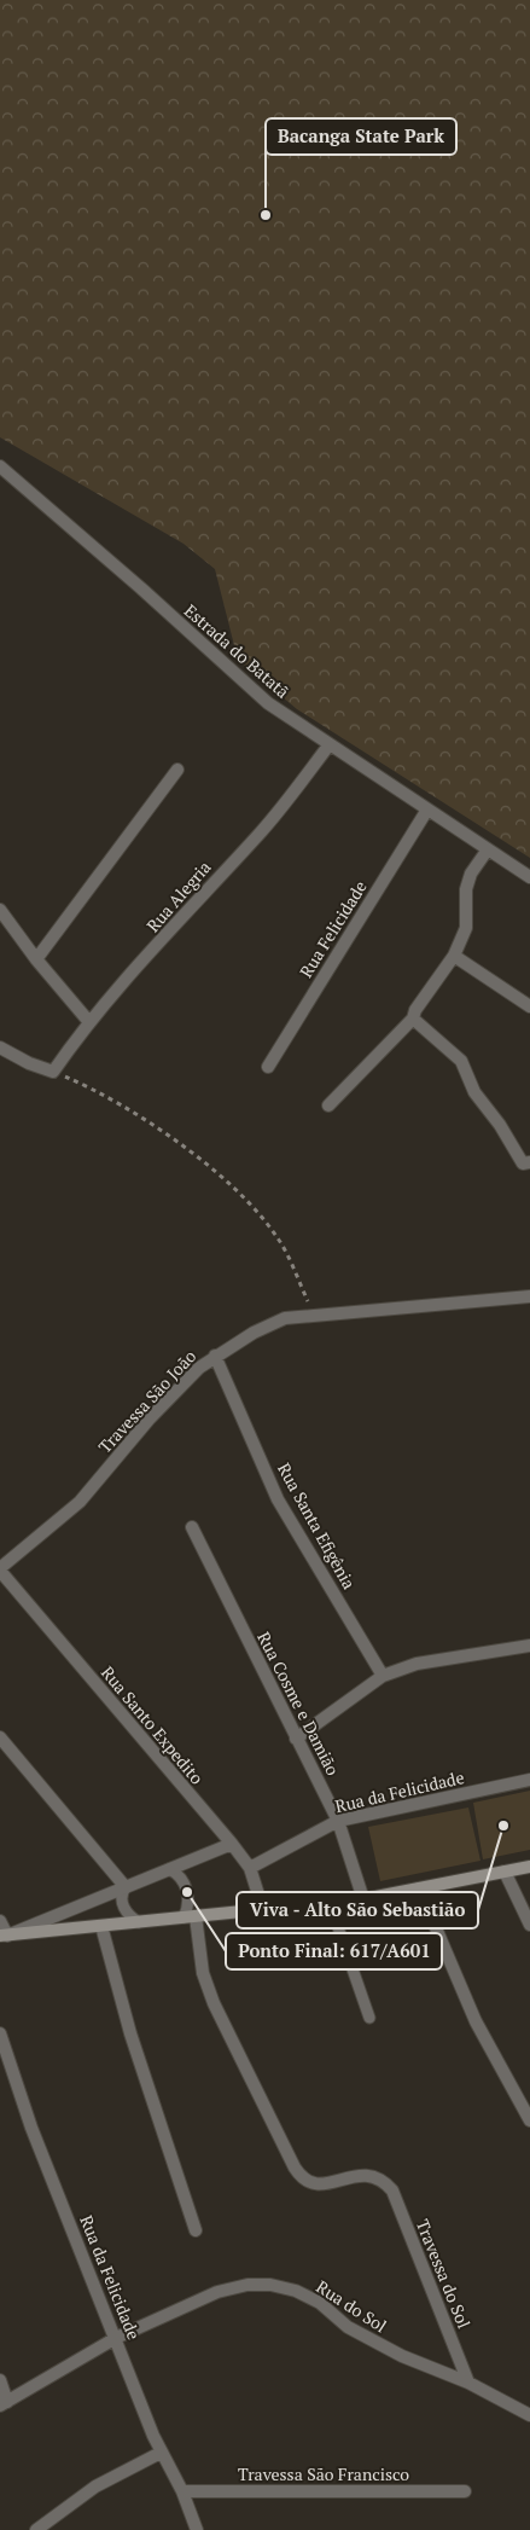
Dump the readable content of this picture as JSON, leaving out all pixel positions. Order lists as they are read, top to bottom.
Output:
{
  "streets": {
    "street": [
      "Estrada do Batatã",
      "Rua Alegria",
      "Rua Felicidade",
      "Travessa São João",
      "Rua Santa Efigênia",
      "Rua Cosme e Damião",
      "Rua Santo Expedito",
      "Rua da Felicidade",
      "Travessa do Sol",
      "Rua do Sol",
      "Travessa São Francisco"
    ]
  },
  "crossings": [
    ["Estrada do Batatã", "Rua Alegria"],
    ["Estrada do Batatã", "Rua Felicidade"],
    ["Travessa São João", "Rua Santa Efigênia"],
    ["Travessa São João", "Rua Santo Expedito"],
    ["Rua Cosme e Damião", "Rua da Felicidade"],
    ["Rua Santo Expedito", "Rua da Felicidade"],
    ["Rua da Felicidade", "Rua do Sol"],
    ["Rua da Felicidade", "Travessa São Francisco"],
    ["Travessa do Sol", "Rua do Sol"]
  ],
  "places": ["Bacanga State Park", "Viva - Alto São Sebastião", "Ponto Final: 617/A601"]
}
